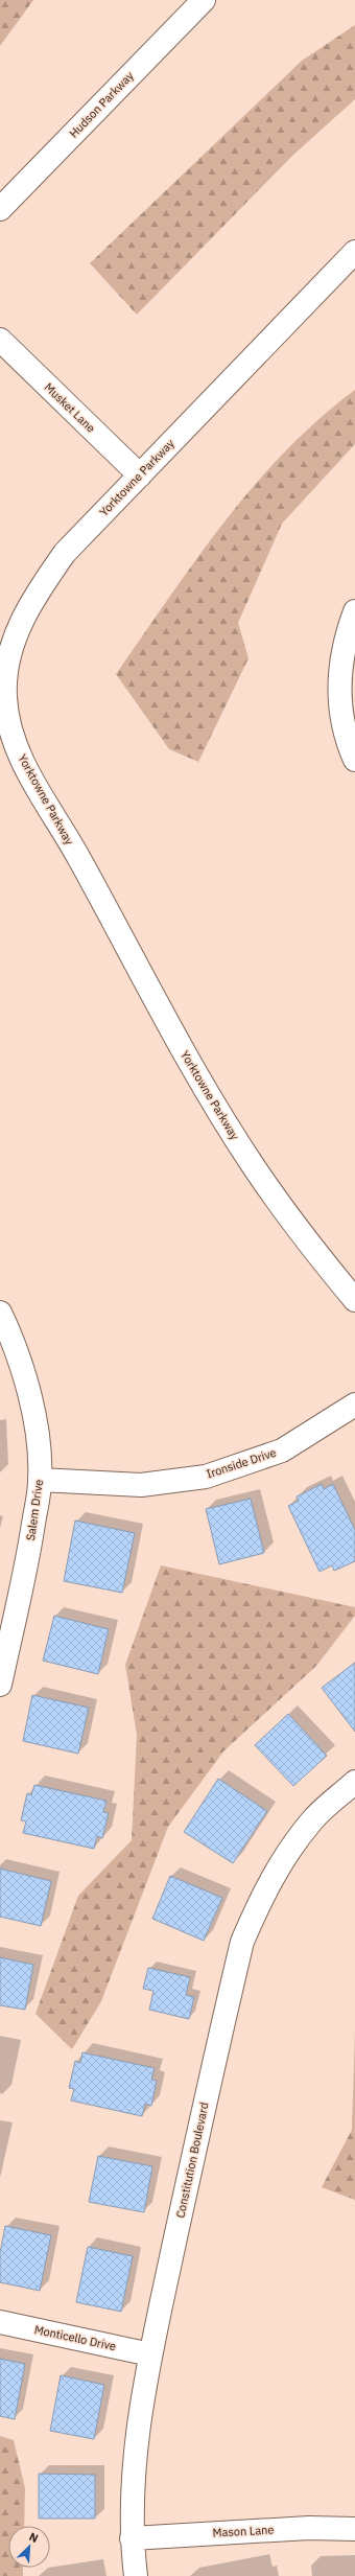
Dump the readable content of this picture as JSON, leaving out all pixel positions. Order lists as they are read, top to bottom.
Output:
{
  "streets": {
    "street": [
      "Hudson Parkway",
      "Musket Lane",
      "Yorktowne Parkway",
      "Ironside Drive",
      "Salem Drive",
      "Constitution Boulevard",
      "Monticello Drive",
      "Mason Lane"
    ]
  },
  "crossings": [
    ["Musket Lane", "Yorktowne Parkway"],
    ["Ironside Drive", "Salem Drive"],
    ["Constitution Boulevard", "Monticello Drive"],
    ["Constitution Boulevard", "Mason Lane"]
  ],
  "north": "top right"
}
